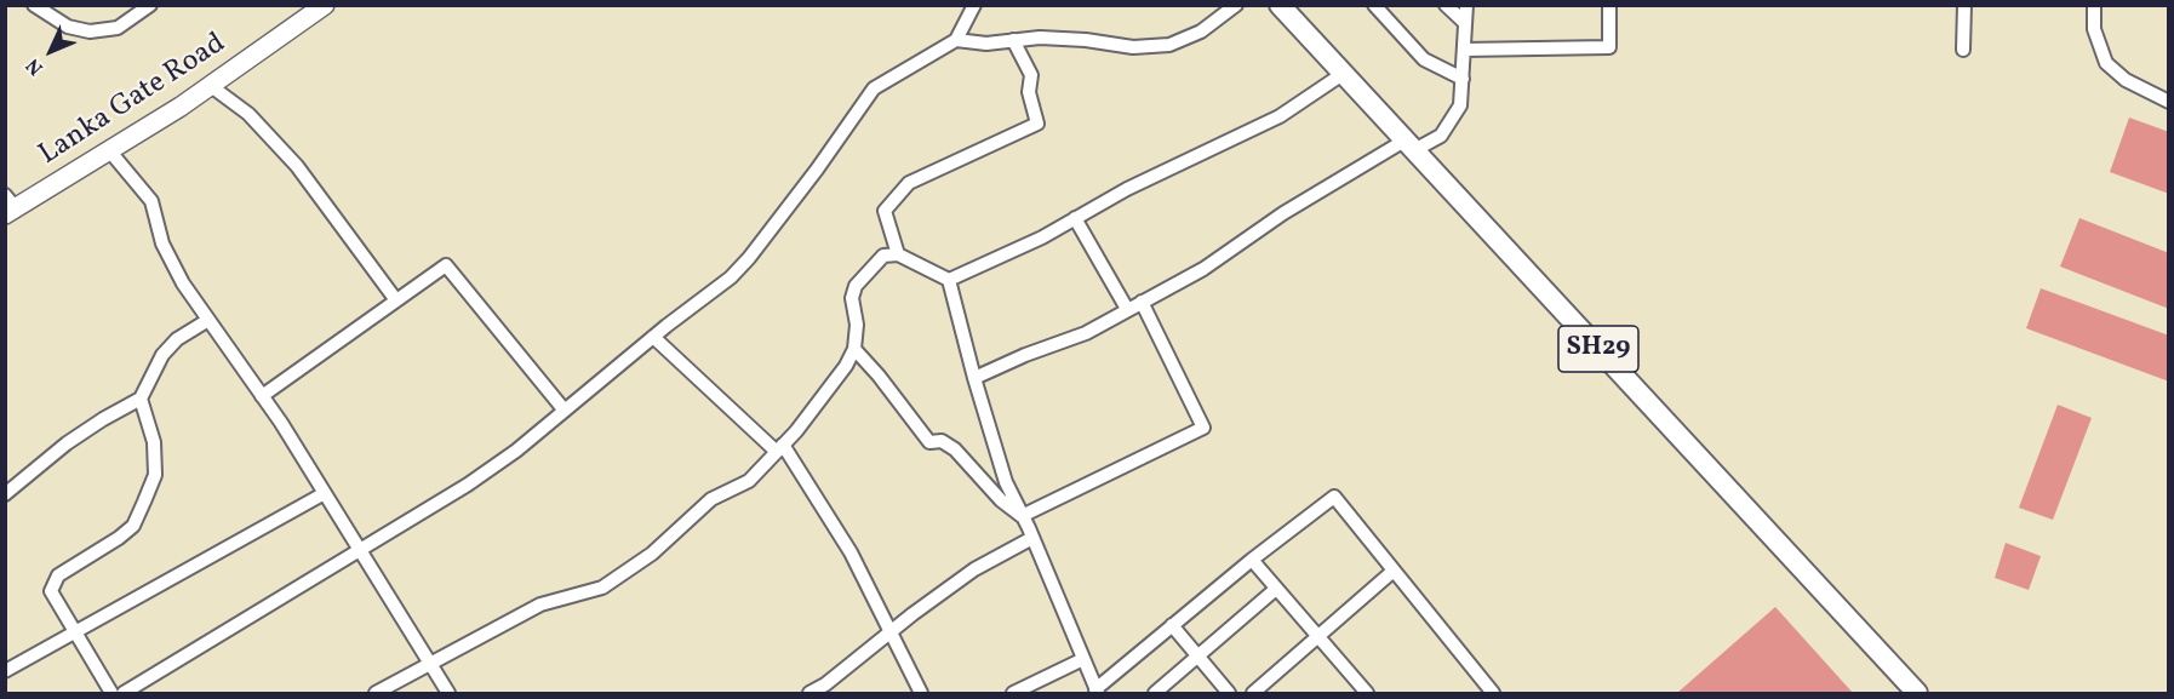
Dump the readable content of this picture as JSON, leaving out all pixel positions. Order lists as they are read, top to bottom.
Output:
{
  "streets": {
    "main road": ["SH29"],
    "street": ["Lanka Gate Road"]
  },
  "north": "bottom left"
}
